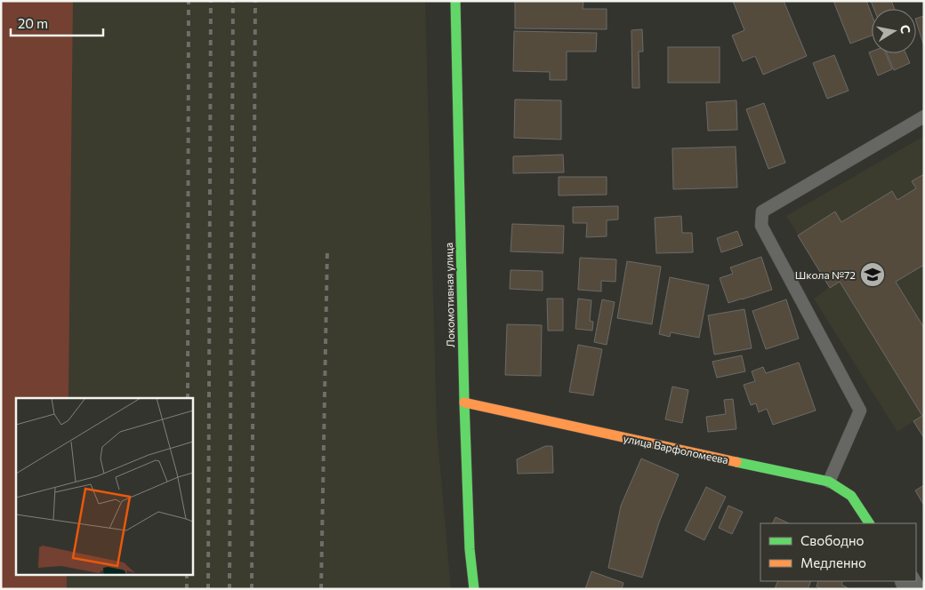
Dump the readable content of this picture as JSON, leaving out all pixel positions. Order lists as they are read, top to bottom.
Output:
{
  "streets": {
    "street": ["Локомотивная улица", "улица Варфоломеева"]
  },
  "crossings": [
    ["Локомотивная улица", "улица Варфоломеева"]
  ],
  "places": {
    "school or university": ["Школа №72"]
  },
  "legend": ["Свободно", "Медленно"],
  "scale_bar": "20 m",
  "north": "right"
}
